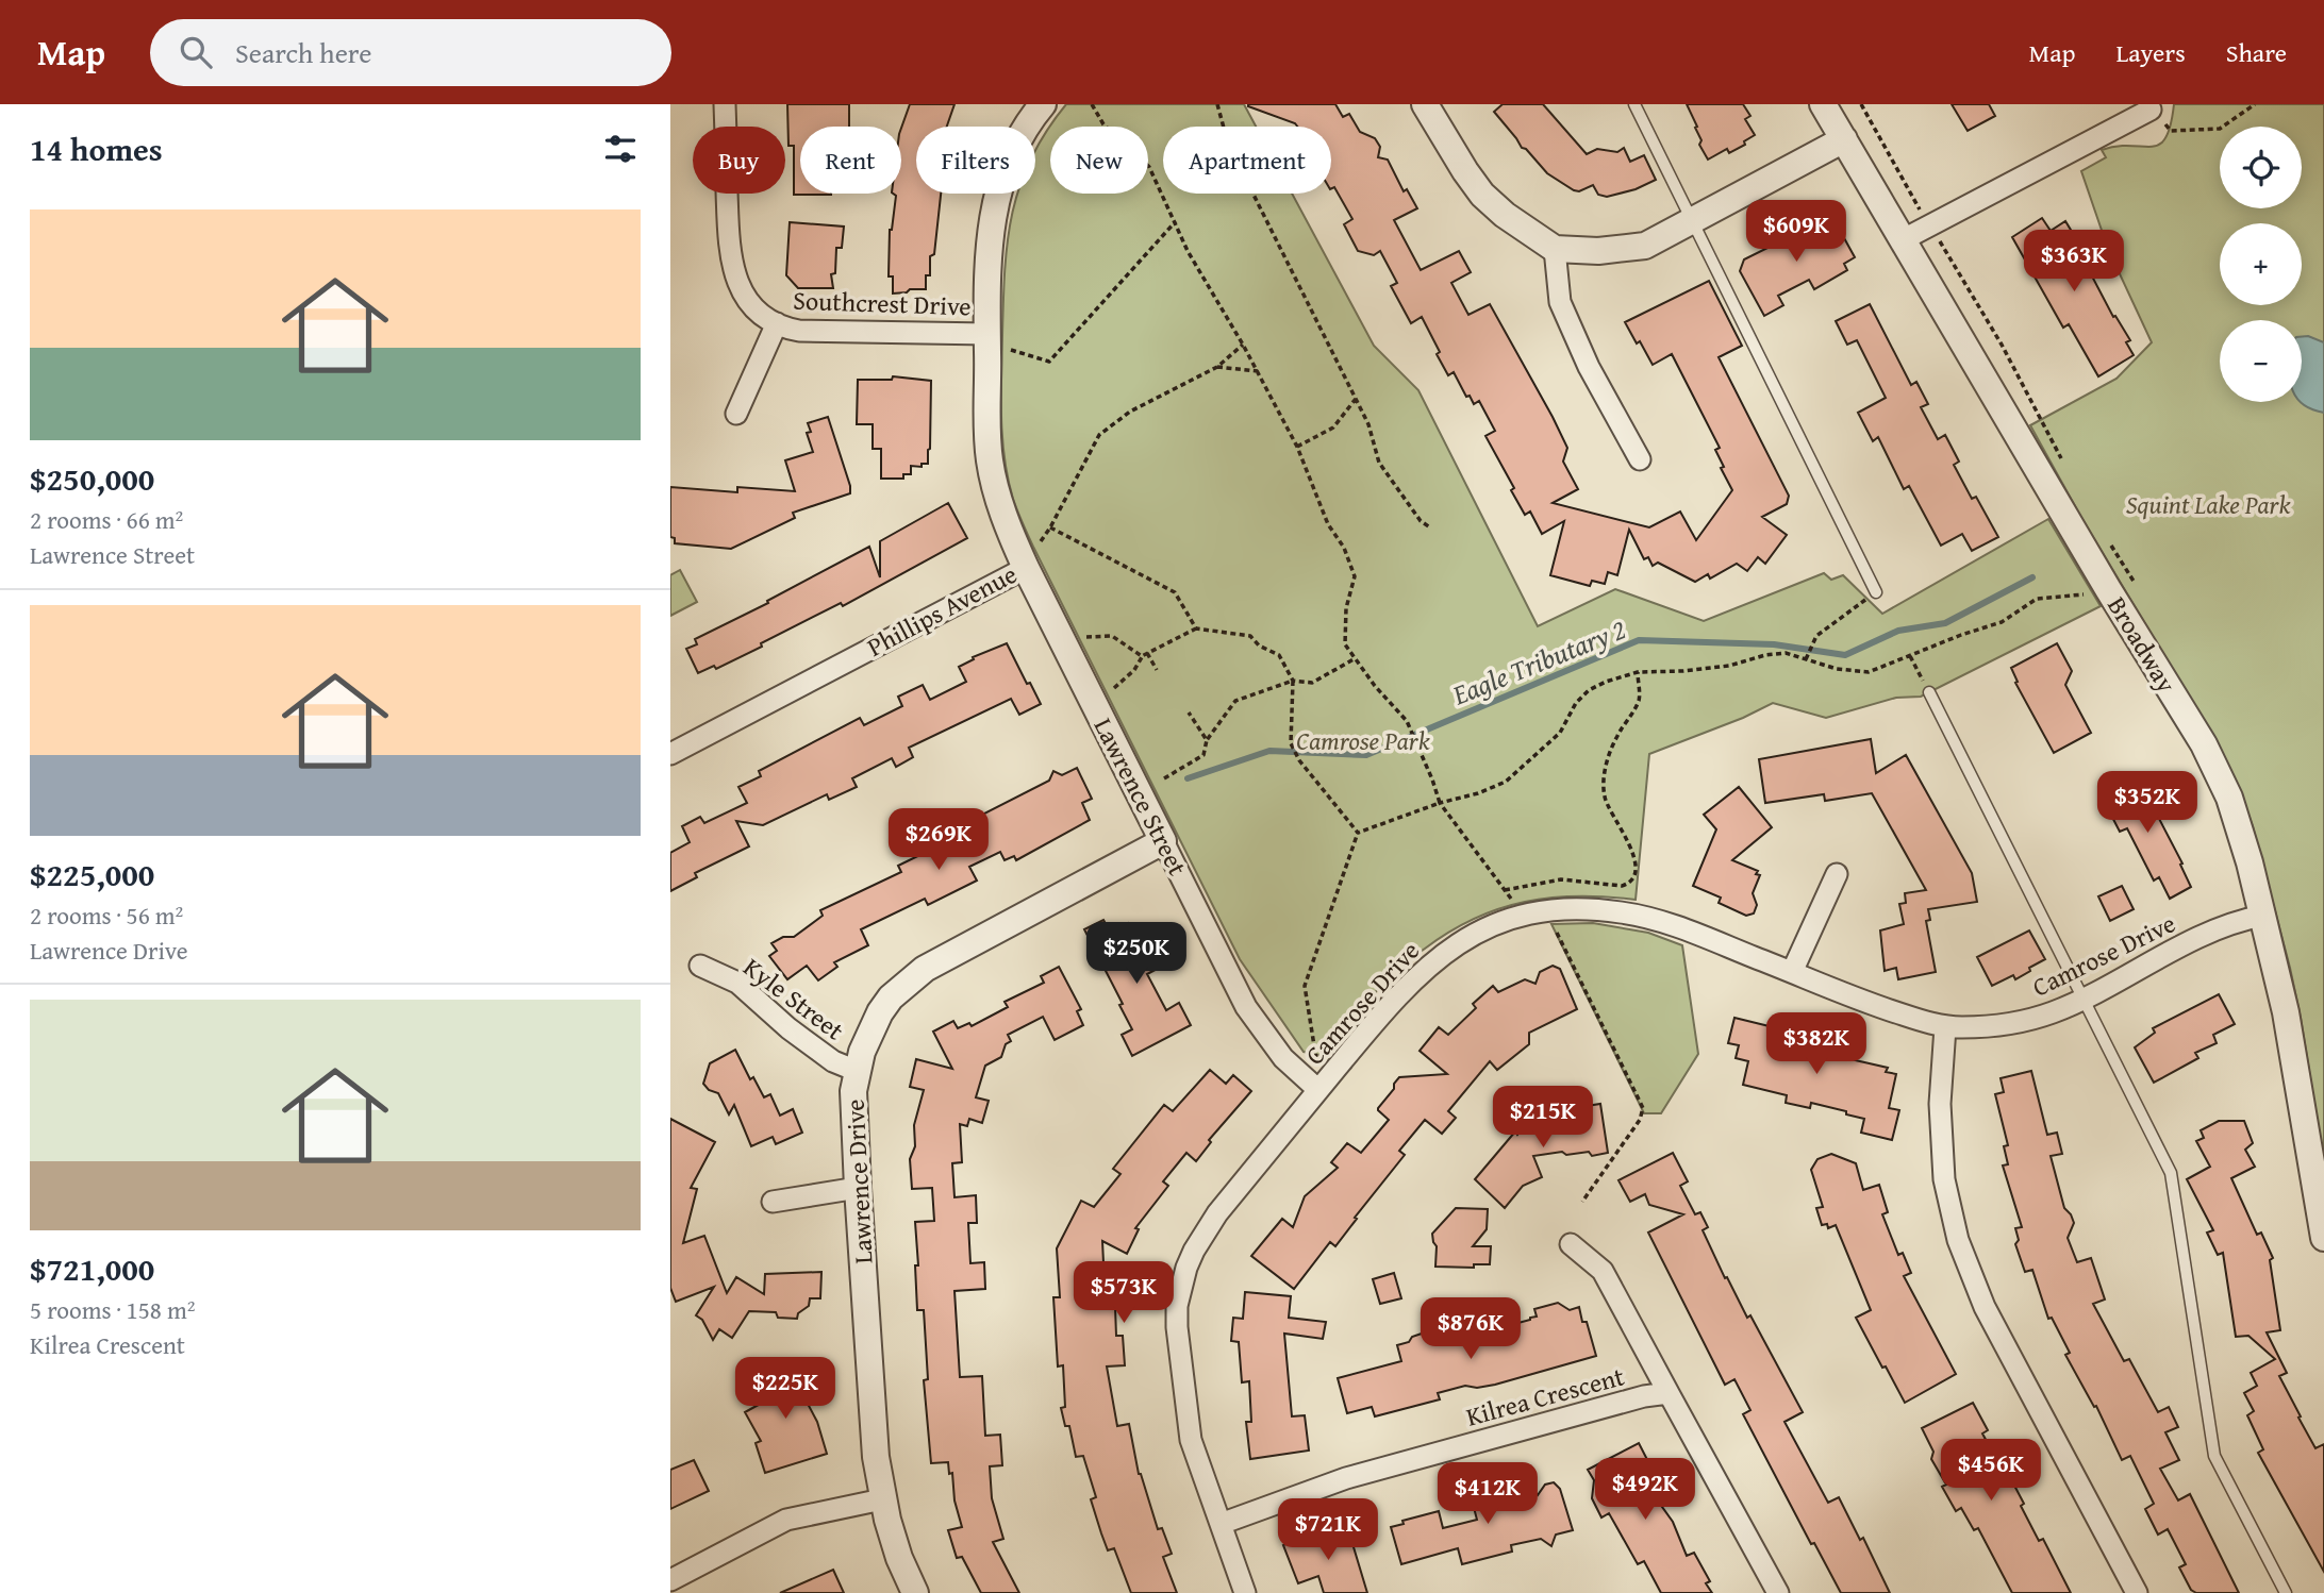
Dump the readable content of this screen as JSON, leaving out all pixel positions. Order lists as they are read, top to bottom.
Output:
{
  "streets": {
    "street": [
      "Southcrest Drive",
      "Phillips Avenue",
      "Broadway",
      "Lawrence Street",
      "Camrose Drive",
      "Kyle Street",
      "Lawrence Drive",
      "Kilrea Crescent"
    ]
  },
  "crossings": [
    ["Southcrest Drive", "Phillips Avenue"],
    ["Phillips Avenue", "Lawrence Street"],
    ["Broadway", "Camrose Drive"],
    ["Lawrence Street", "Camrose Drive"],
    ["Lawrence Street", "Lawrence Drive"],
    ["Camrose Drive", "Kilrea Crescent"],
    ["Kyle Street", "Lawrence Drive"]
  ],
  "water": ["Eagle Tributary 2"],
  "parks": ["Squint Lake Park", "Camrose Park"],
  "page": {
    "header": "Map",
    "search": "Search here",
    "nav": ["Map", "Layers", "Share"],
    "heading": "14 homes",
    "map_buttons": ["+", "−"],
    "chip": [
      "Buy",
      "Rent",
      "Filters",
      "New",
      "Apartment"
    ],
    "list": [
      {
        "name": "$250,000",
        "note": "2 rooms · 66 m² · Lawrence Street"
      },
      {
        "name": "$225,000",
        "note": "2 rooms · 56 m² · Lawrence Drive"
      },
      {
        "name": "$721,000",
        "note": "5 rooms · 158 m² · Kilrea Crescent"
      }
    ],
    "price": [
      "$609K",
      "$363K",
      "$352K",
      "$269K",
      "$250K",
      "$382K",
      "$215K",
      "$573K",
      "$876K",
      "$225K",
      "$456K",
      "$492K",
      "$412K",
      "$721K"
    ]
  }
}
